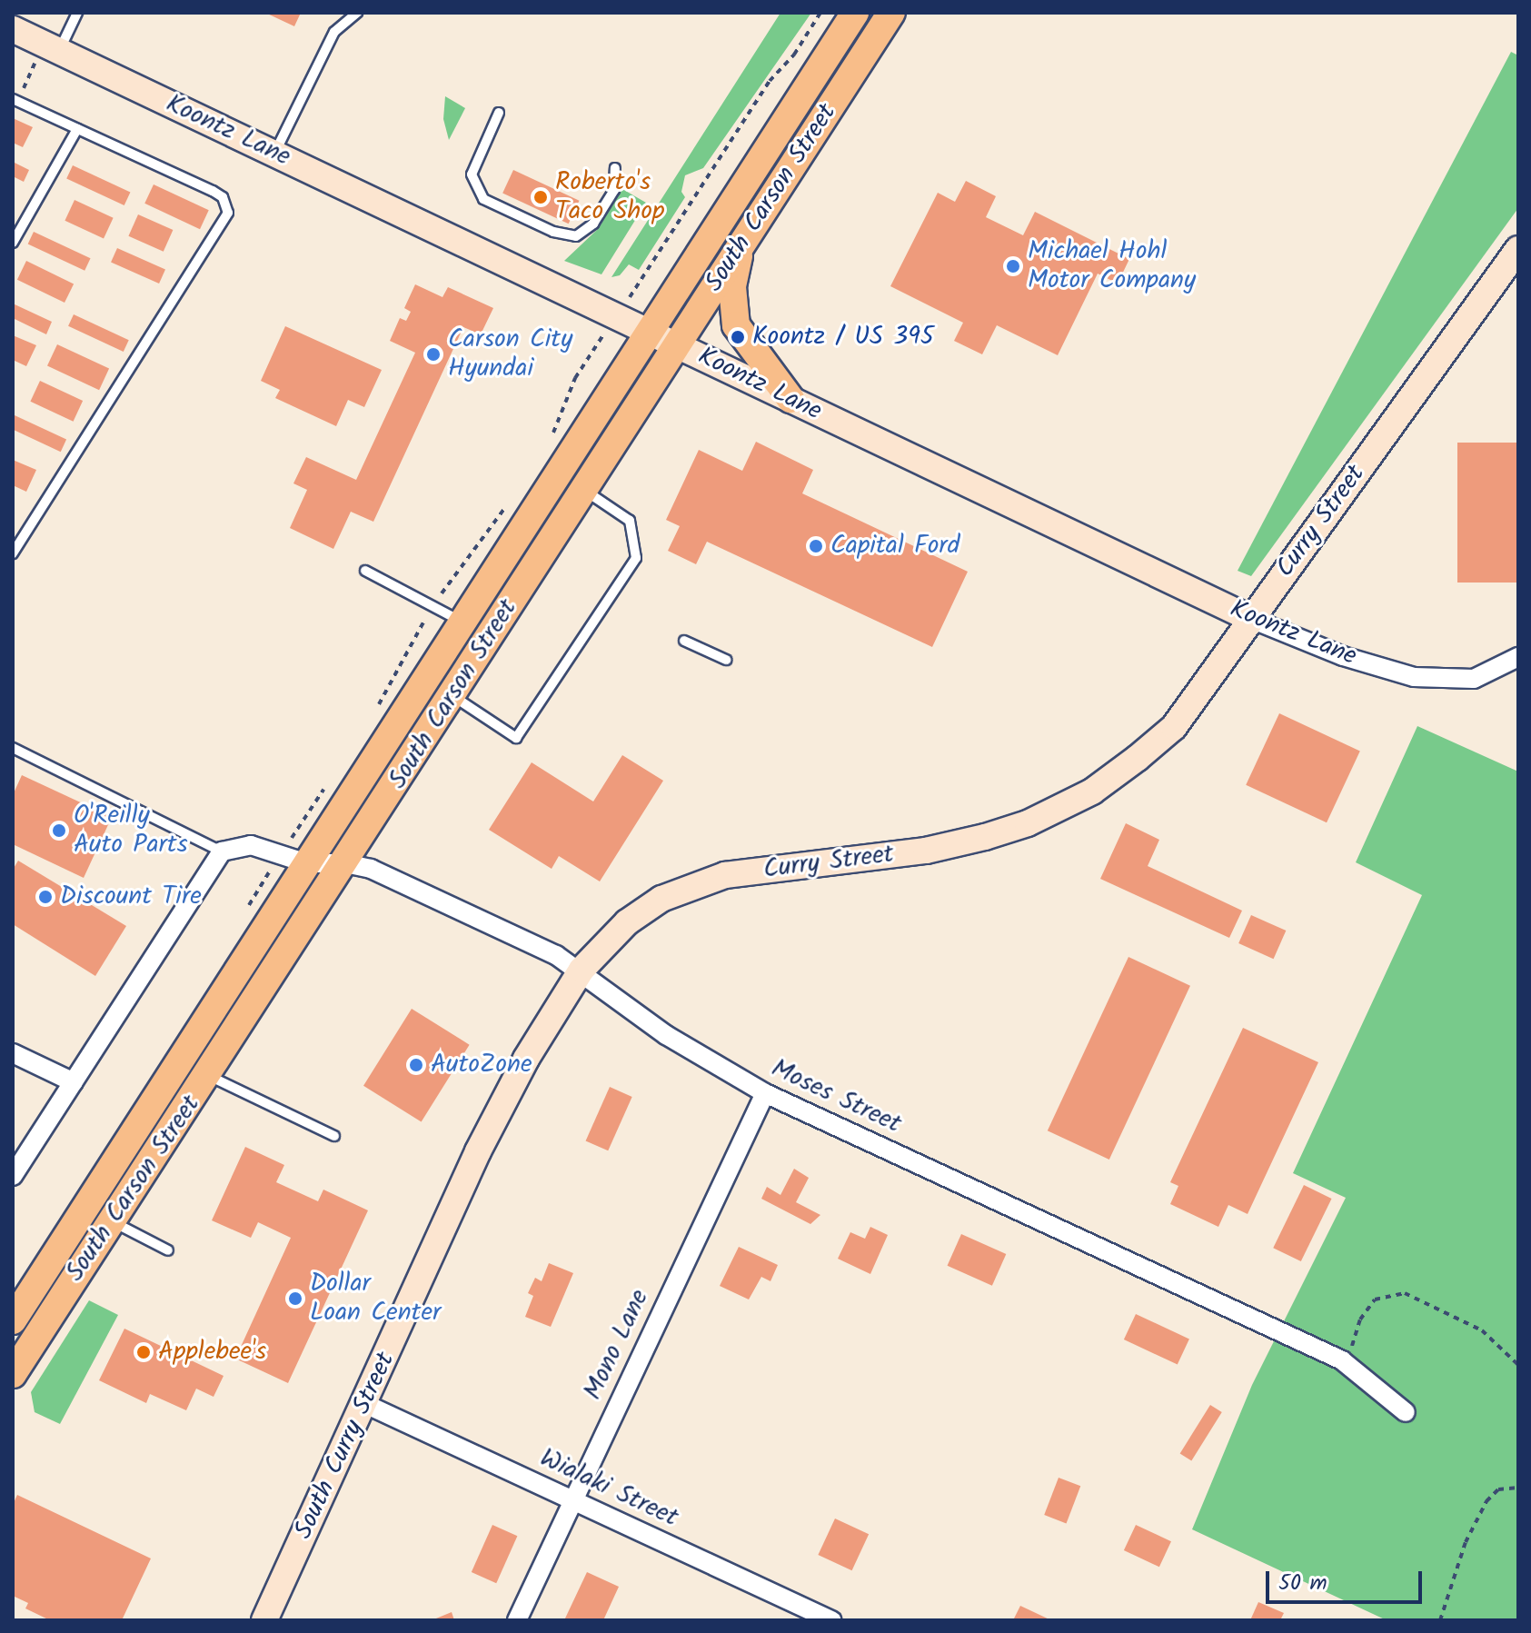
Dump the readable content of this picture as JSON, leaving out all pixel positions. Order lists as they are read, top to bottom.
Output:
{
  "streets": {
    "main road": ["South Carson Street"],
    "street": [
      "Koontz Lane",
      "Curry Street",
      "Moses Street",
      "Mono Lane",
      "South Curry Street",
      "Wialaki Street"
    ]
  },
  "crossings": [
    ["Koontz Lane", "South Carson Street"],
    ["Koontz Lane", "Curry Street"],
    ["South Carson Street", "Moses Street"],
    ["Curry Street", "South Curry Street"],
    ["Moses Street", "Mono Lane"],
    ["Moses Street", "South Curry Street"],
    ["Mono Lane", "Wialaki Street"],
    ["South Curry Street", "Wialaki Street"]
  ],
  "places": [
    "Roberto's Taco Shop",
    "Michael Hohl Motor Company",
    "Koontz / US 395",
    "Carson City Hyundai",
    "Capital Ford",
    "O'Reilly Auto Parts",
    "Discount Tire",
    "AutoZone",
    "Dollar Loan Center",
    "Applebee's"
  ],
  "scale_bar": "50 m"
}
